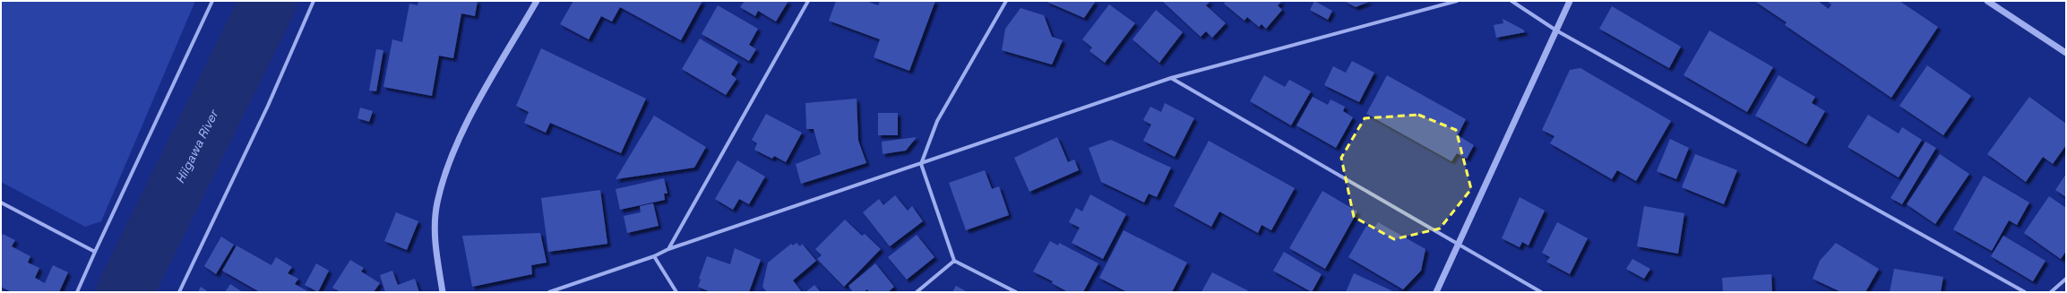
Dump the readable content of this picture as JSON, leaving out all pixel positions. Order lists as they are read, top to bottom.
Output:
{
  "water": ["Hiigawa River"]
}
